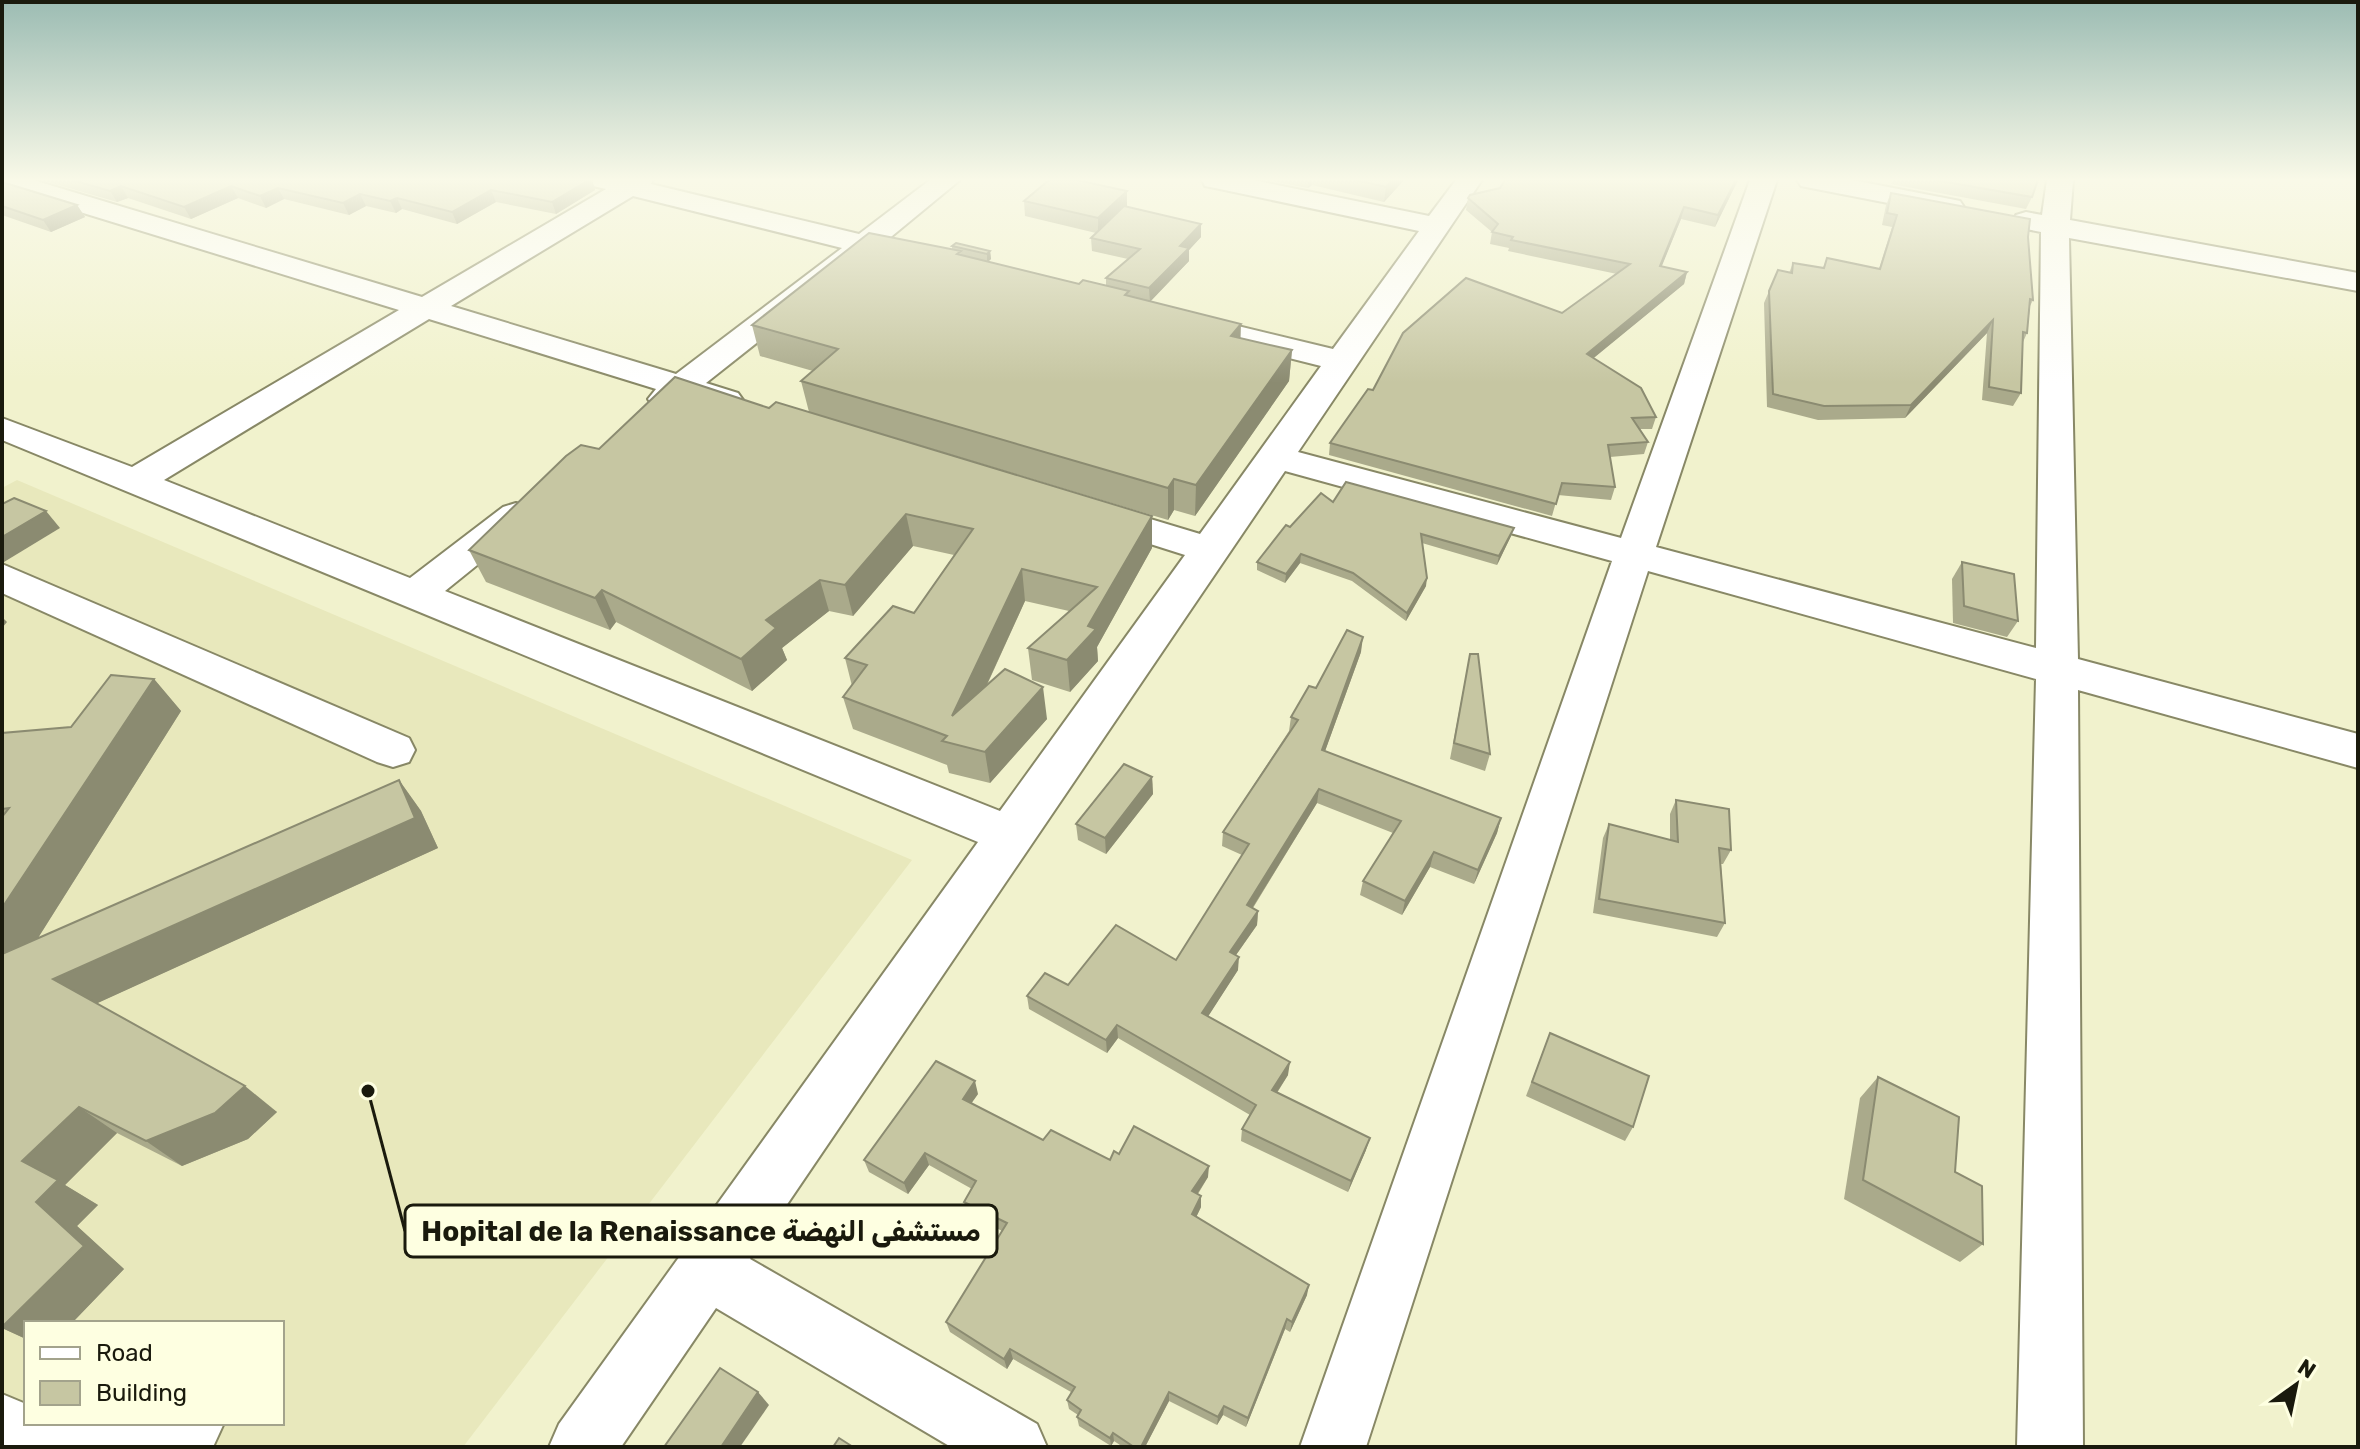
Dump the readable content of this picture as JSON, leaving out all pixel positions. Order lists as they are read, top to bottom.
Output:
{
  "places": ["Hopital de la Renaissance مستشفى النهضة"],
  "legend": ["Road", "Building"],
  "north": "top right"
}
